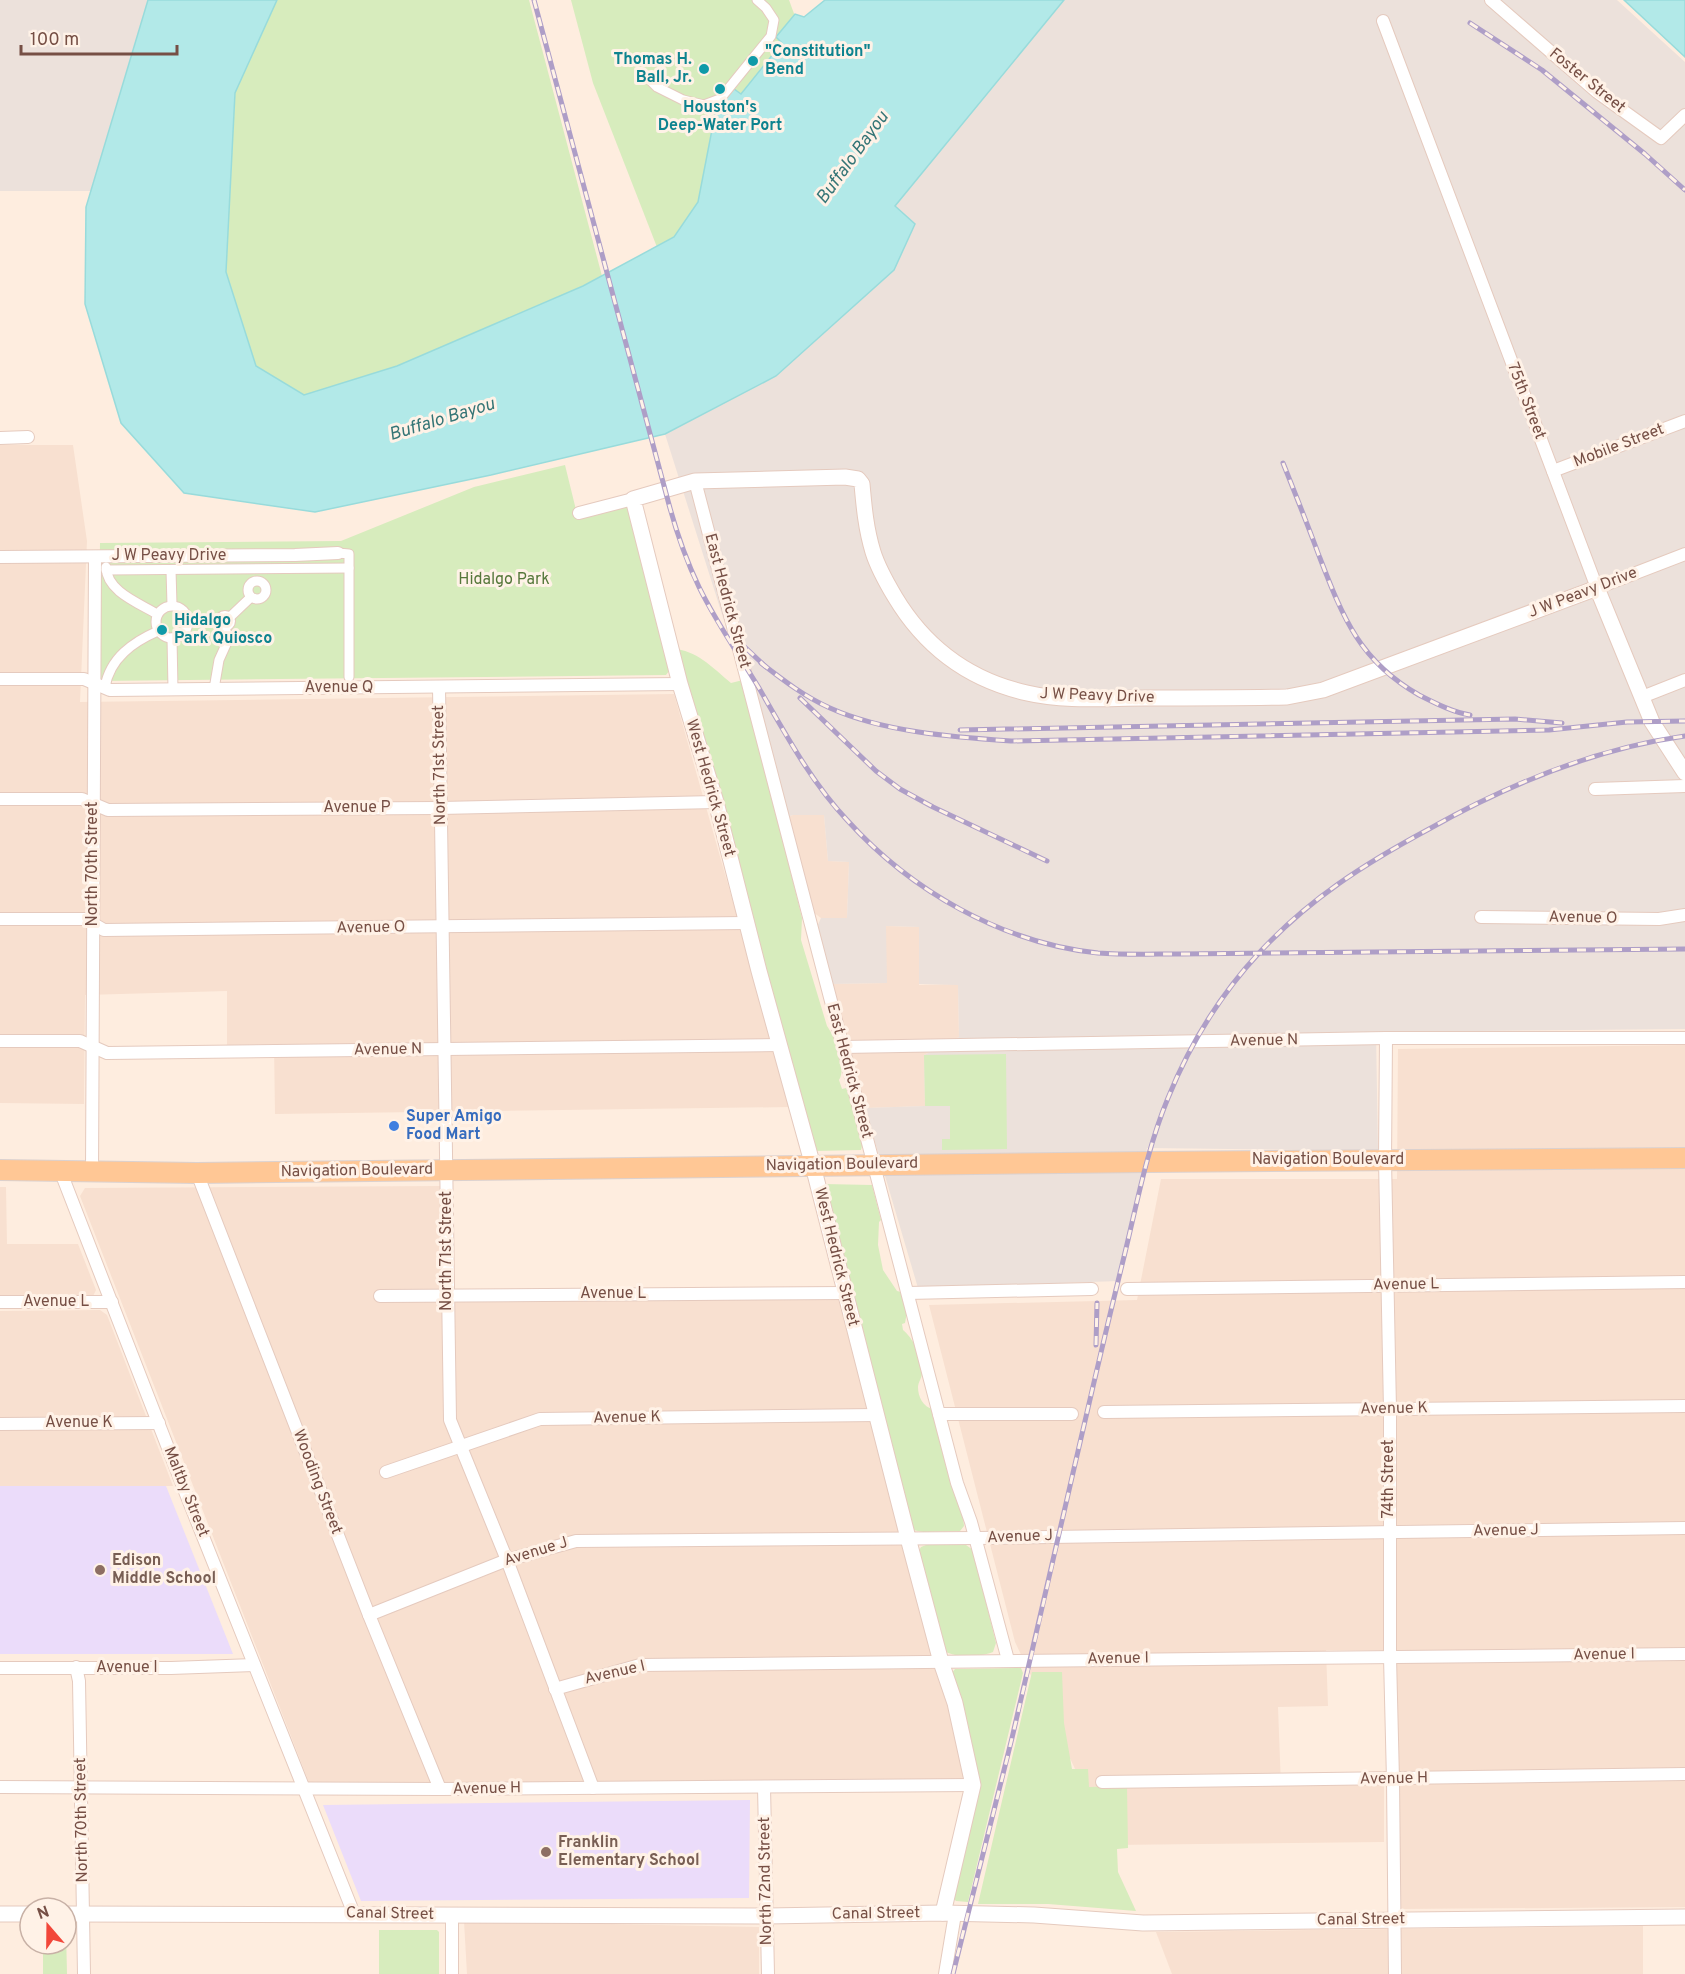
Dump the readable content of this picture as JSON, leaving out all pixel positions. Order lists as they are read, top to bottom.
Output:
{
  "streets": {
    "main road": ["Navigation Boulevard"],
    "street": [
      "Foster Street",
      "75th Street",
      "Mobile Street",
      "J W Peavy Drive",
      "East Hedrick Street",
      "Avenue Q",
      "North 71st Street",
      "West Hedrick Street",
      "Avenue P",
      "North 70th Street",
      "Avenue O",
      "Avenue N",
      "Avenue L",
      "Avenue K",
      "74th Street",
      "Wooding Street",
      "Maltby Street",
      "Avenue J",
      "Avenue I",
      "Avenue H",
      "North 72nd Street",
      "Canal Street"
    ]
  },
  "crossings": [
    ["75th Street", "Mobile Street"],
    ["75th Street", "J W Peavy Drive"],
    ["J W Peavy Drive", "East Hedrick Street"],
    ["J W Peavy Drive", "West Hedrick Street"],
    ["J W Peavy Drive", "North 70th Street"],
    ["East Hedrick Street", "Avenue N"],
    ["East Hedrick Street", "Navigation Boulevard"],
    ["East Hedrick Street", "Avenue J"],
    ["East Hedrick Street", "Avenue I"],
    ["Avenue Q", "North 71st Street"],
    ["Avenue Q", "West Hedrick Street"],
    ["Avenue Q", "North 70th Street"],
    ["North 71st Street", "Avenue P"],
    ["North 71st Street", "Avenue O"],
    ["North 71st Street", "Avenue N"],
    ["North 71st Street", "Navigation Boulevard"],
    ["North 71st Street", "Avenue L"],
    ["North 71st Street", "Avenue K"],
    ["North 71st Street", "Avenue J"],
    ["North 71st Street", "Avenue I"],
    ["North 71st Street", "Avenue H"],
    ["West Hedrick Street", "Avenue P"],
    ["West Hedrick Street", "Avenue O"],
    ["West Hedrick Street", "Avenue N"],
    ["West Hedrick Street", "Navigation Boulevard"],
    ["West Hedrick Street", "Avenue L"],
    ["West Hedrick Street", "Avenue K"],
    ["West Hedrick Street", "Avenue J"],
    ["West Hedrick Street", "Avenue I"],
    ["West Hedrick Street", "Avenue H"],
    ["West Hedrick Street", "Canal Street"],
    ["Avenue P", "North 70th Street"],
    ["North 70th Street", "Avenue O"],
    ["North 70th Street", "Avenue N"],
    ["North 70th Street", "Navigation Boulevard"],
    ["North 70th Street", "Avenue I"],
    ["North 70th Street", "Avenue H"],
    ["North 70th Street", "Canal Street"],
    ["Avenue N", "74th Street"],
    ["Navigation Boulevard", "74th Street"],
    ["Navigation Boulevard", "Wooding Street"],
    ["Navigation Boulevard", "Maltby Street"],
    ["Avenue L", "74th Street"],
    ["Avenue L", "Maltby Street"],
    ["Avenue K", "74th Street"],
    ["Avenue K", "Maltby Street"],
    ["74th Street", "Avenue J"],
    ["74th Street", "Avenue I"],
    ["74th Street", "Avenue H"],
    ["74th Street", "Canal Street"],
    ["Wooding Street", "Avenue J"],
    ["Wooding Street", "Avenue H"],
    ["Maltby Street", "Avenue I"],
    ["Maltby Street", "Avenue H"],
    ["Maltby Street", "Canal Street"],
    ["Avenue H", "North 72nd Street"],
    ["North 72nd Street", "Canal Street"]
  ],
  "water": ["Buffalo Bayou"],
  "parks": ["Hidalgo Park"],
  "places": [
    "\"Constitution\" Bend",
    "Thomas H. Ball, Jr.",
    "Houston's Deep-Water Port",
    "Hidalgo Park Quiosco",
    "Super Amigo Food Mart",
    "Edison Middle School",
    "Franklin Elementary School"
  ],
  "scale_bar": "100 m",
  "north": "top"
}
